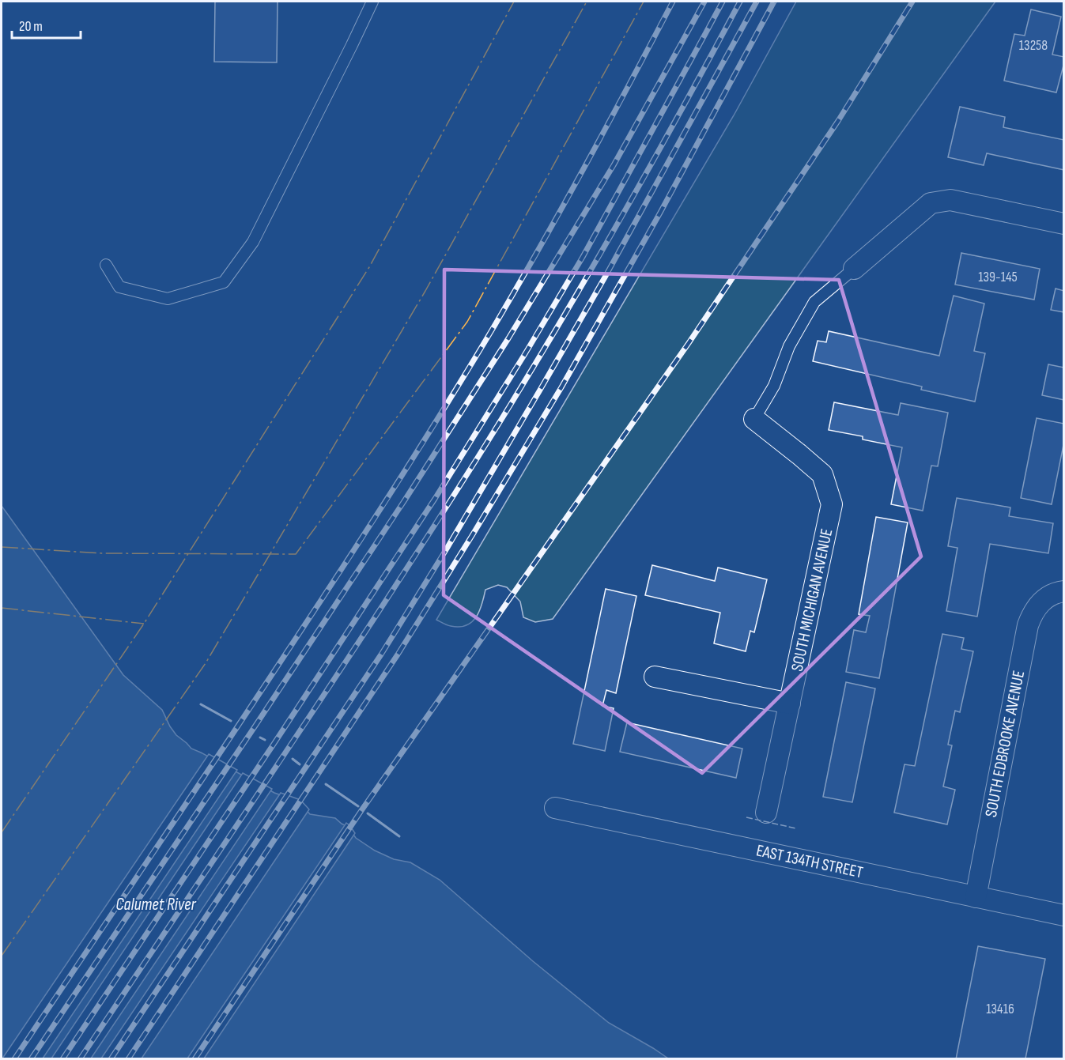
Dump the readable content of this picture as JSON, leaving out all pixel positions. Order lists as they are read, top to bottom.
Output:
{
  "streets": {
    "street": ["SOUTH MICHIGAN AVENUE", "SOUTH EDBROOKE AVENUE", "EAST 134TH STREET"]
  },
  "crossings": [
    ["SOUTH EDBROOKE AVENUE", "EAST 134TH STREET"]
  ],
  "water": ["Calumet River"],
  "house_numbers": ["13258", "139-145", "13416"],
  "scale_bar": "20 m"
}
